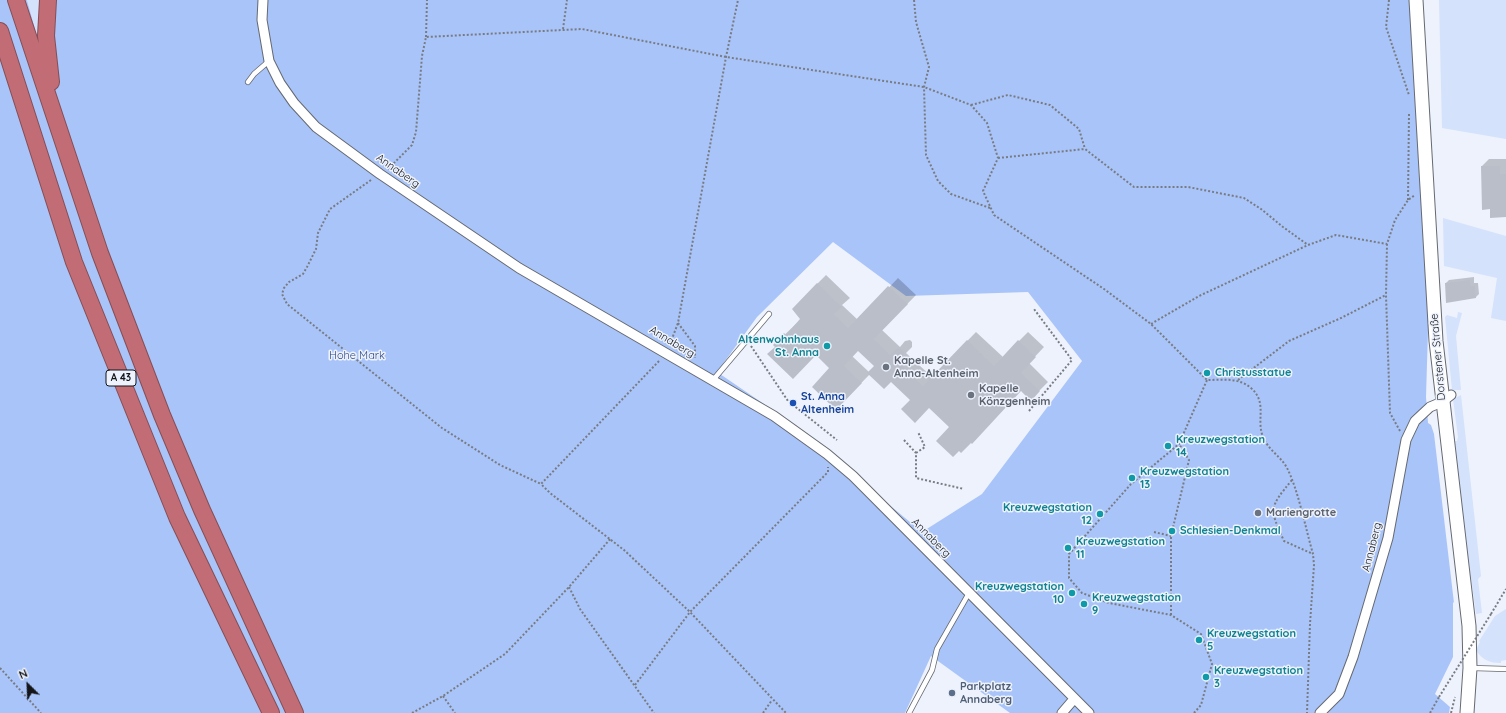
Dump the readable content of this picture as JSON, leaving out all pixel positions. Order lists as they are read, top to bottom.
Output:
{
  "streets": {
    "highway": ["A 43"],
    "main road": ["Dorstener Straße"],
    "street": ["Annaberg"]
  },
  "crossings": [
    ["Annaberg", "Dorstener Straße"]
  ],
  "parks": ["Hohe Mark"],
  "places": [
    "Altenwohnhaus St. Anna",
    "Kapelle St. Anna-Altenheim",
    "Christusstatue",
    "Kapelle Könzgenheim",
    "St. Anna Altenheim",
    "Kreuzwegstation 14",
    "Kreuzwegstation 13",
    "Mariengrotte",
    "Kreuzwegstation 12",
    "Schlesien-Denkmal",
    "Kreuzwegstation 11",
    "Kreuzwegstation 10",
    "Kreuzwegstation 9",
    "Kreuzwegstation 5",
    "Kreuzwegstation 3",
    "Parkplatz Annaberg"
  ],
  "north": "top left"
}
